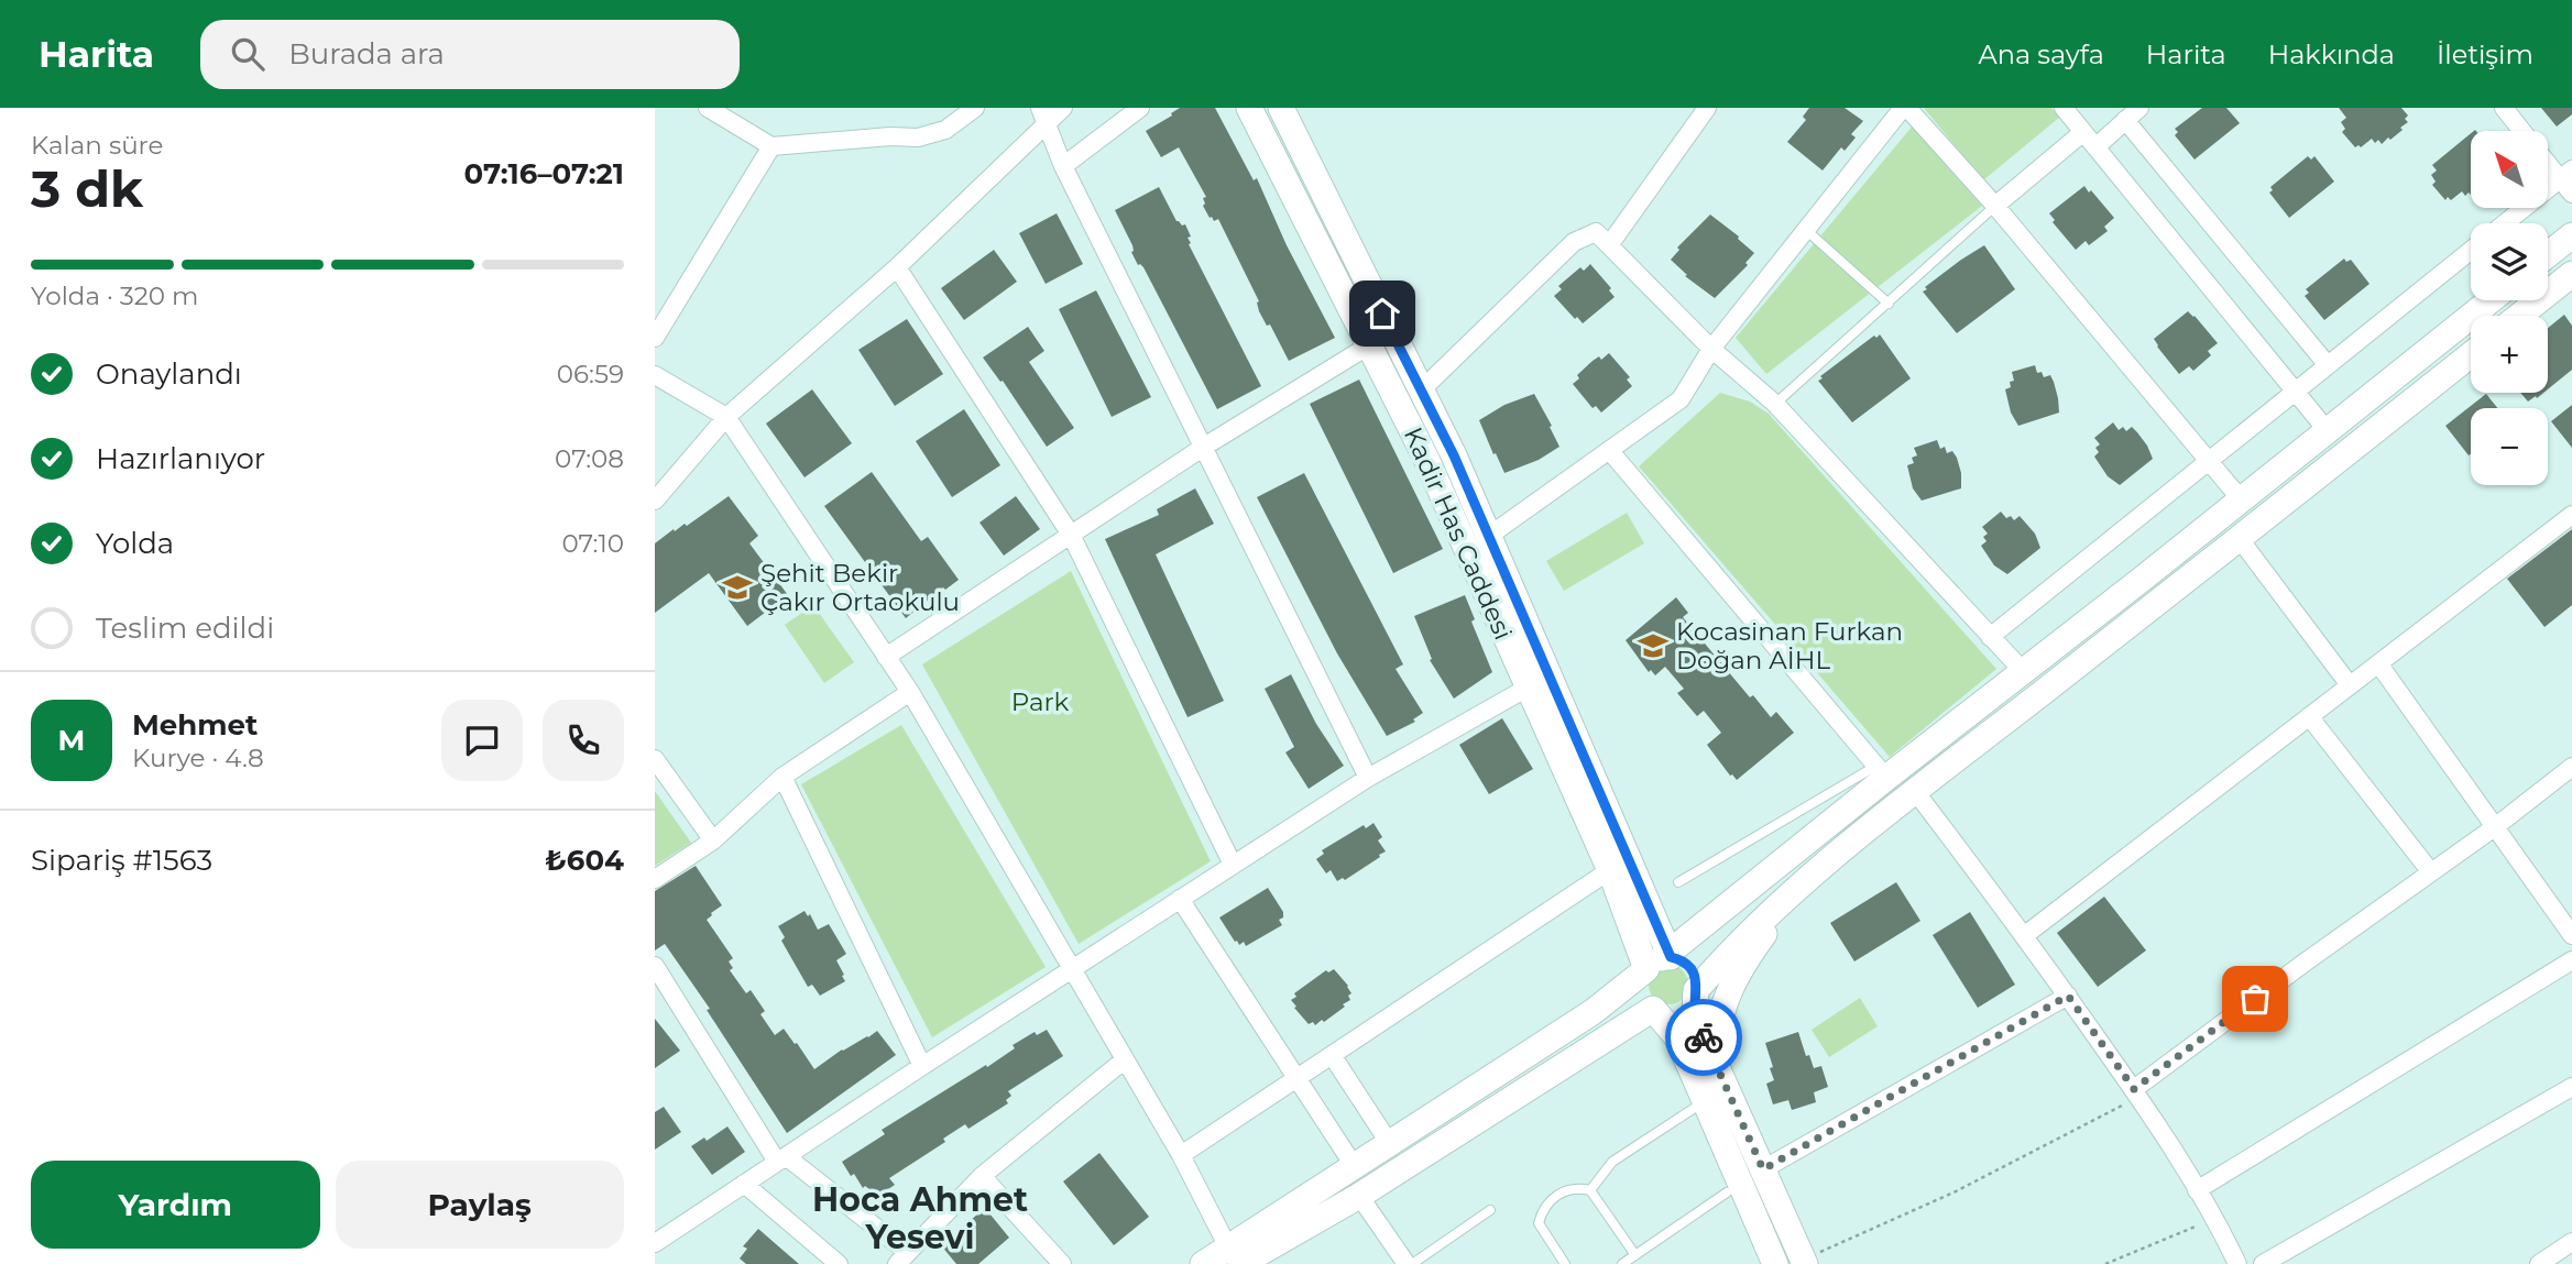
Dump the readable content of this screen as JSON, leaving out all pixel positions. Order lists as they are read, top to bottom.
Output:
{
  "streets": {
    "street": ["Kadir Has Caddesi"]
  },
  "districts": ["Hoca Ahmet Yesevi"],
  "parks": ["Park"],
  "places": {
    "school or university": ["Şehit Bekir Çakır Ortaokulu", "Kocasinan Furkan Doğan AİHL"]
  },
  "north": "top left",
  "page": {
    "header": "Harita",
    "search": "Burada ara",
    "nav": [
      "Ana sayfa",
      "Harita",
      "Hakkında",
      "İletişim"
    ],
    "heading": ["3 dk", "Kalan süre", "07:16–07:21"],
    "panel": [
      "Mehmet",
      "Kurye · 4.8",
      "Sipariş #1563",
      "₺604"
    ],
    "map_buttons": ["+", "−"],
    "bar": "Yolda · 320 m",
    "list": [
      ["Onaylandı", "06:59"],
      ["Hazırlanıyor", "07:08"],
      ["Yolda", "07:10"],
      "Teslim edildi"
    ],
    "round": "M",
    "buttons": ["Yardım", "Paylaş"]
  }
}
